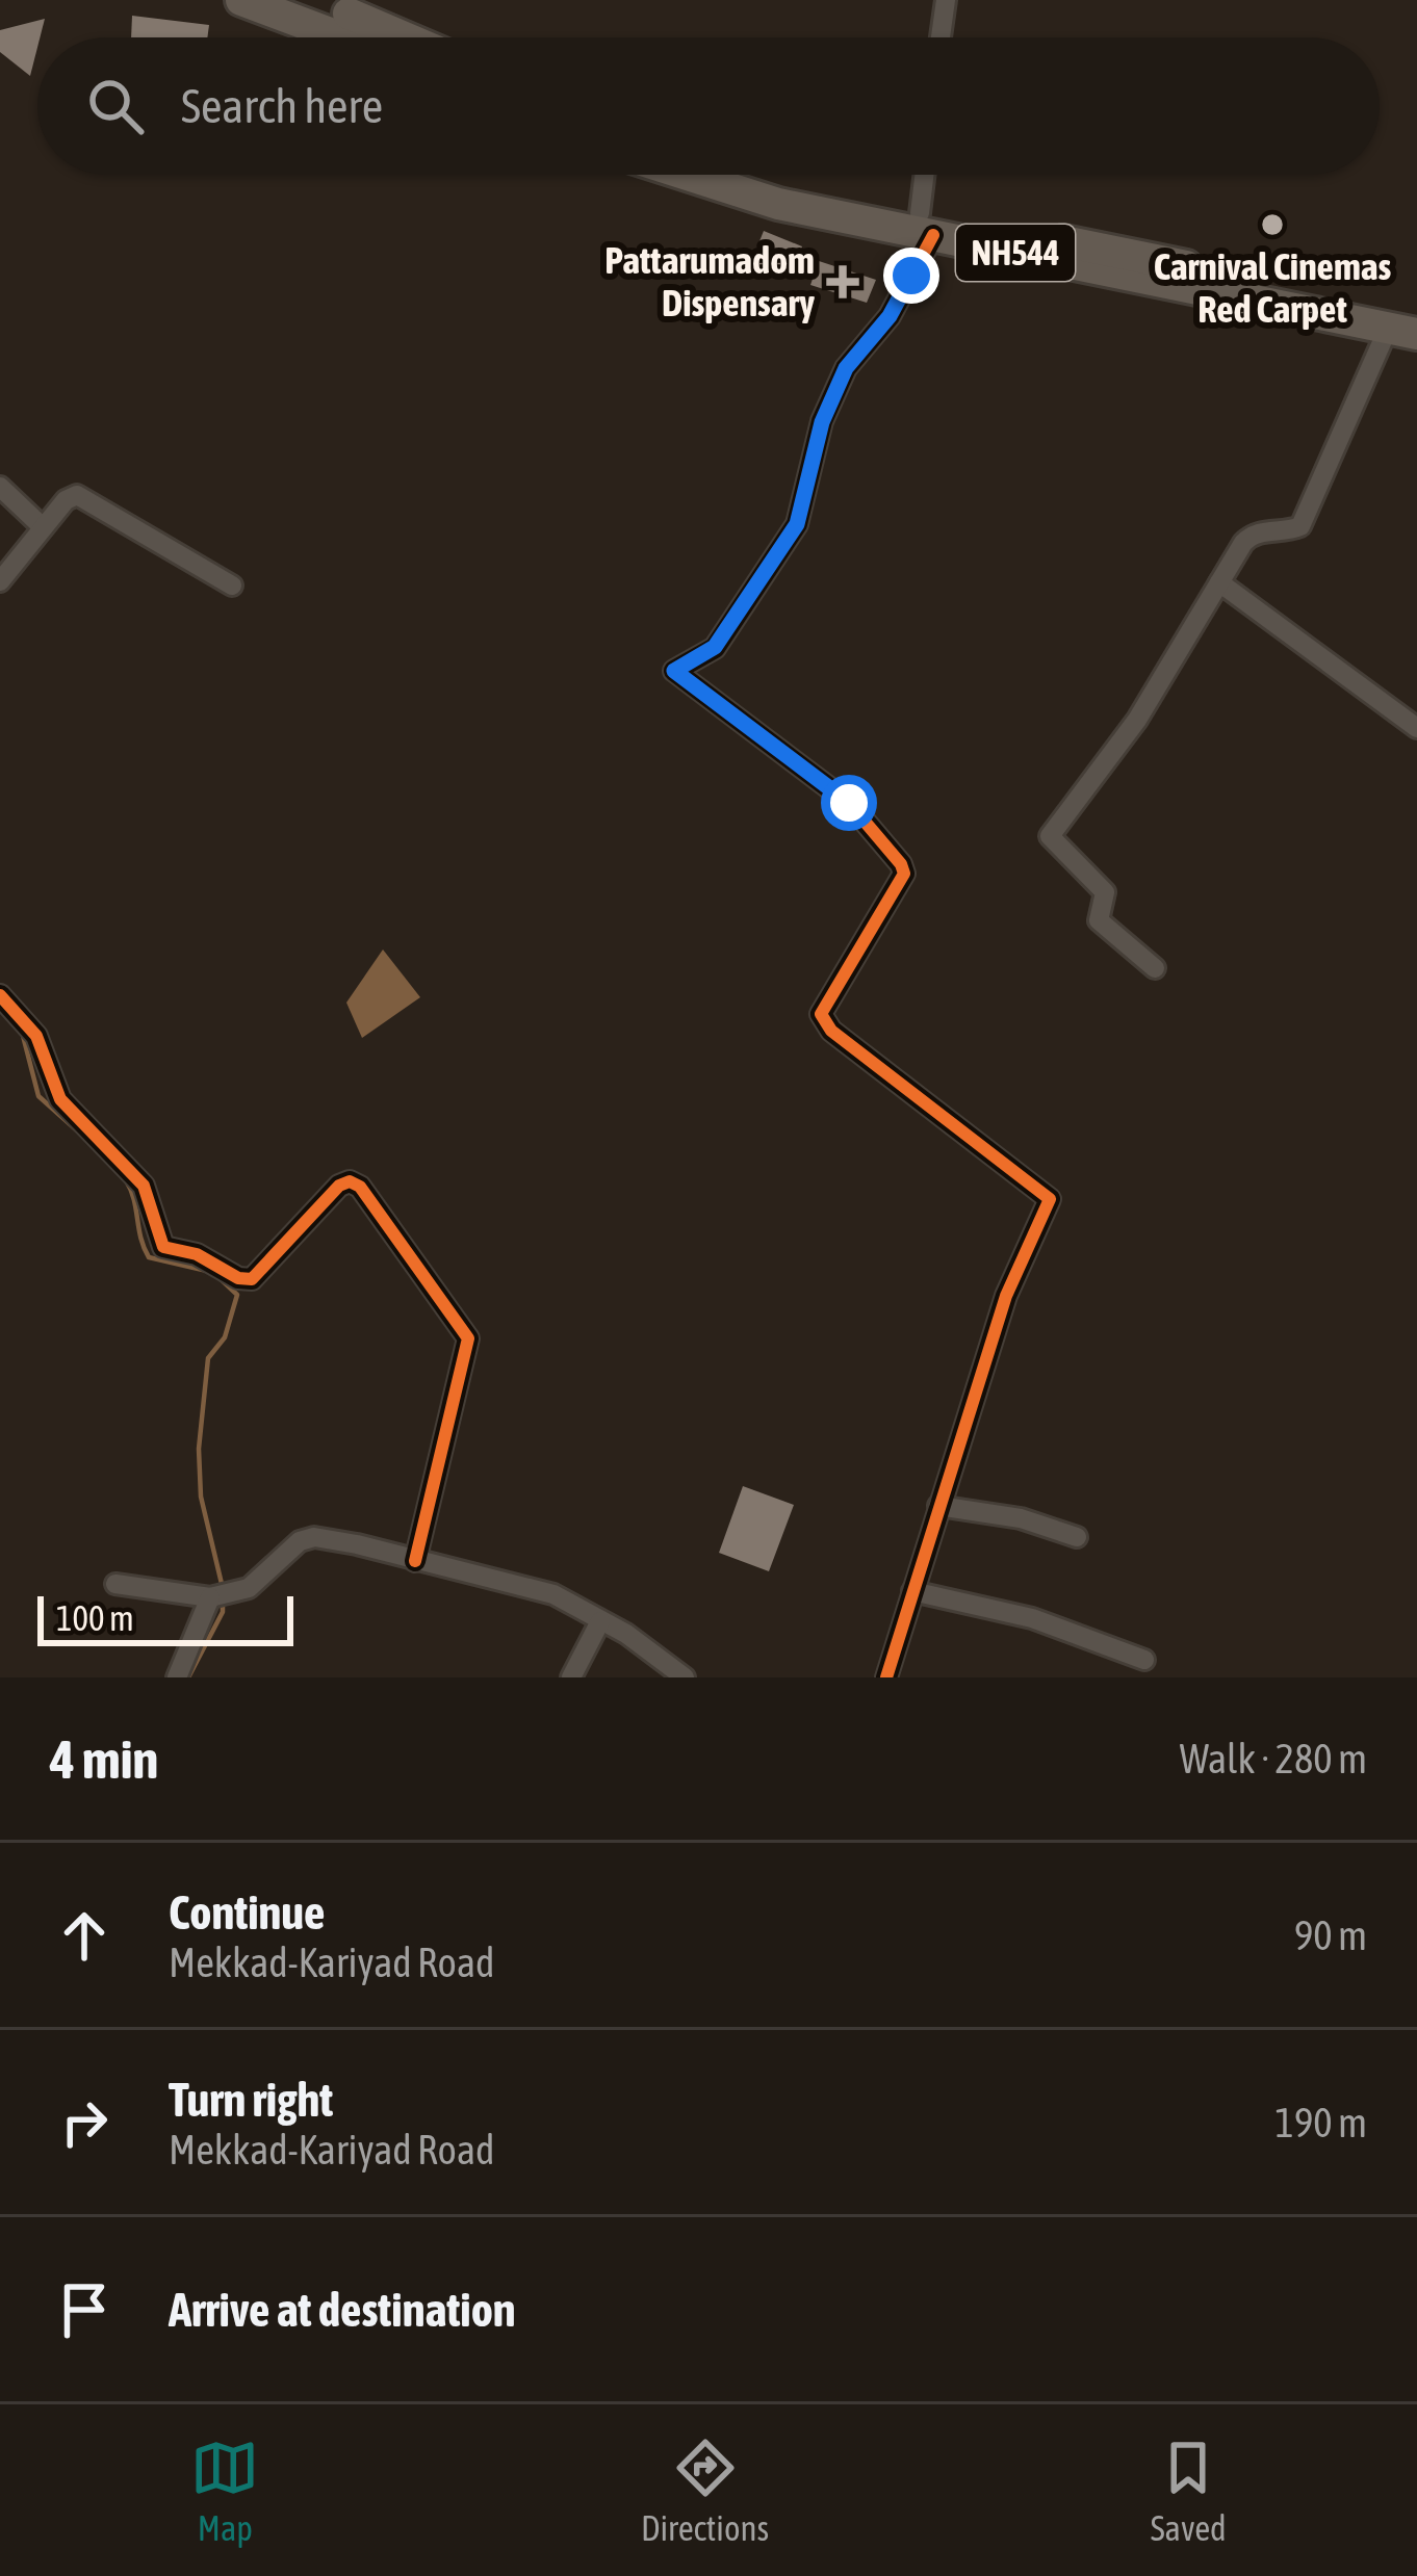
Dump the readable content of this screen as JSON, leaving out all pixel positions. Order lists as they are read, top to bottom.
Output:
{
  "streets": {
    "highway": ["NH544"]
  },
  "places": {
    "other": ["Carnival Cinemas Red Carpet"],
    "health": ["Pattarumadom Dispensary"]
  },
  "scale_bar": "100 m",
  "page": {
    "search": "Search here",
    "scale": "100 m",
    "heading": ["4 min", "Walk · 280 m"],
    "list": [
      ["Continue", "Mekkad-Kariyad Road", "90 m"],
      ["Turn right", "Mekkad-Kariyad Road", "190 m"],
      "Arrive at destination"
    ],
    "nav": ["Map", "Directions", "Saved"]
  }
}
